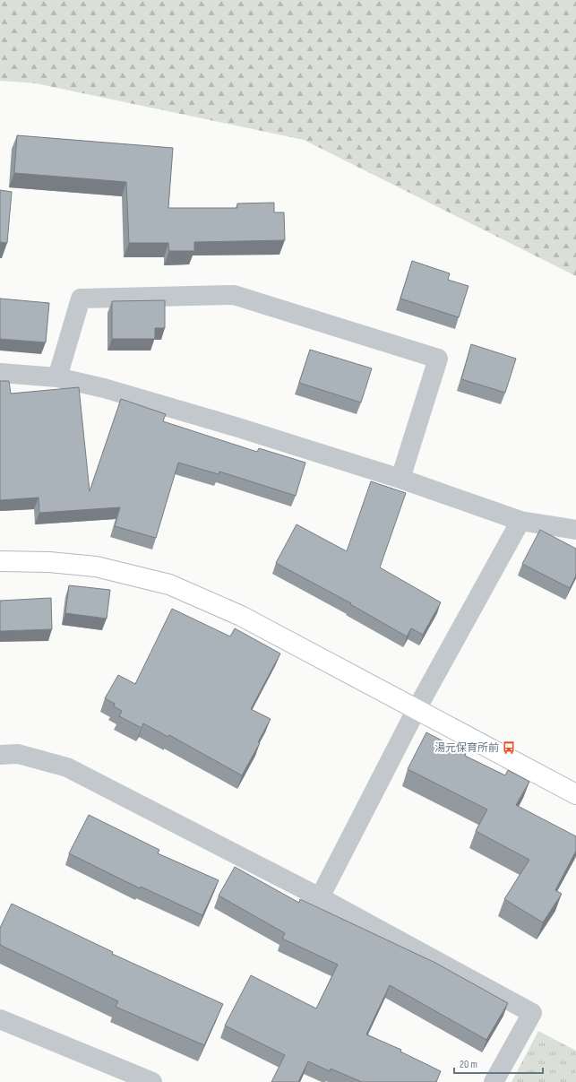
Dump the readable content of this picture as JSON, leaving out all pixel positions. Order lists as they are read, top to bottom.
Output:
{
  "places": {
    "bus stop": ["湯元保育所前"]
  },
  "scale_bar": "20 m"
}
